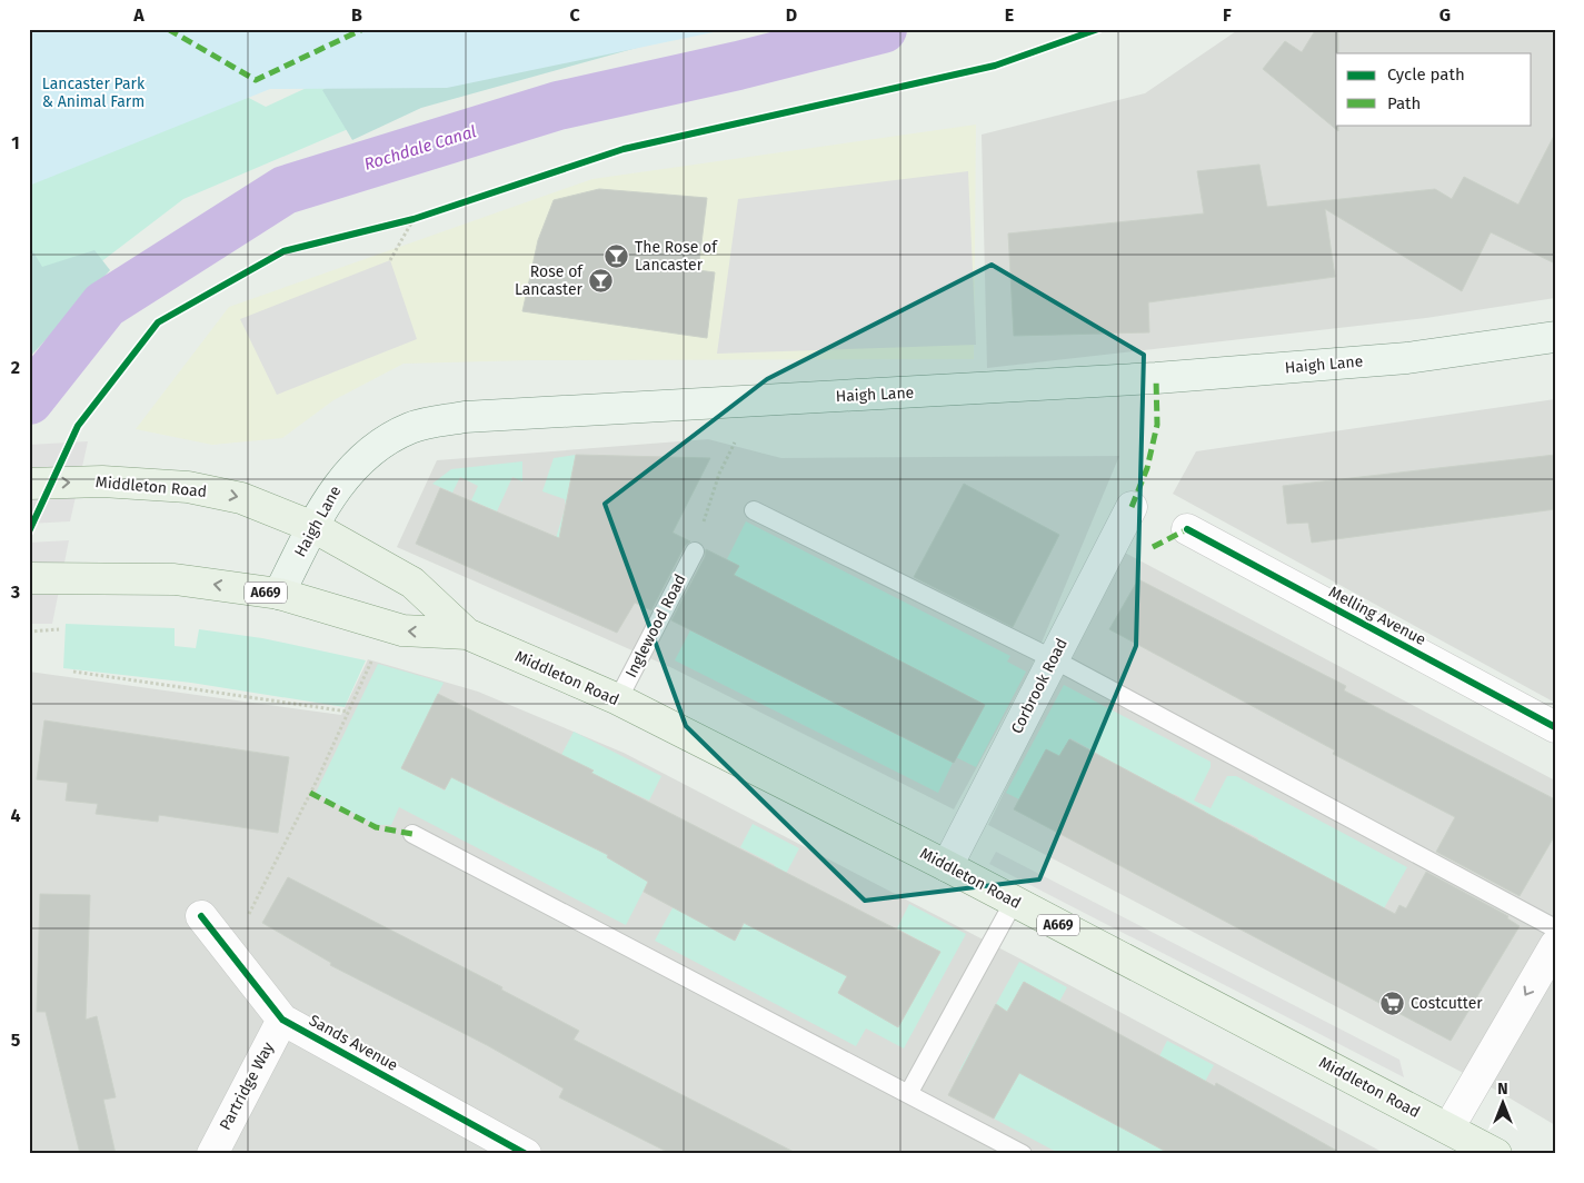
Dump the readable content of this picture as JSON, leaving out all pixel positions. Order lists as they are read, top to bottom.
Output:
{
  "streets": {
    "main road": ["Haigh Lane", "Middleton Road", "A669"],
    "street": [
      "Melling Avenue",
      "Corbrook Road",
      "Sands Avenue",
      "Partridge Way"
    ],
    "lane": ["Inglewood Road"]
  },
  "crossings": [
    ["Haigh Lane", "Middleton Road"],
    ["Middleton Road", "Inglewood Road"],
    ["Middleton Road", "Corbrook Road"],
    ["Sands Avenue", "Partridge Way"]
  ],
  "water": ["Rochdale Canal"],
  "parks": ["Lancaster Park & Animal Farm"],
  "places": {
    "bar": ["The Rose of Lancaster", "Rose of Lancaster"],
    "supermarket": ["Costcutter"]
  },
  "legend": ["Cycle path", "Path"],
  "north": "top",
  "grid": {
    "columns": [
      "A",
      "B",
      "C",
      "D",
      "E",
      "F",
      "G"
    ],
    "rows": [
      "1",
      "2",
      "3",
      "4",
      "5"
    ]
  }
}
